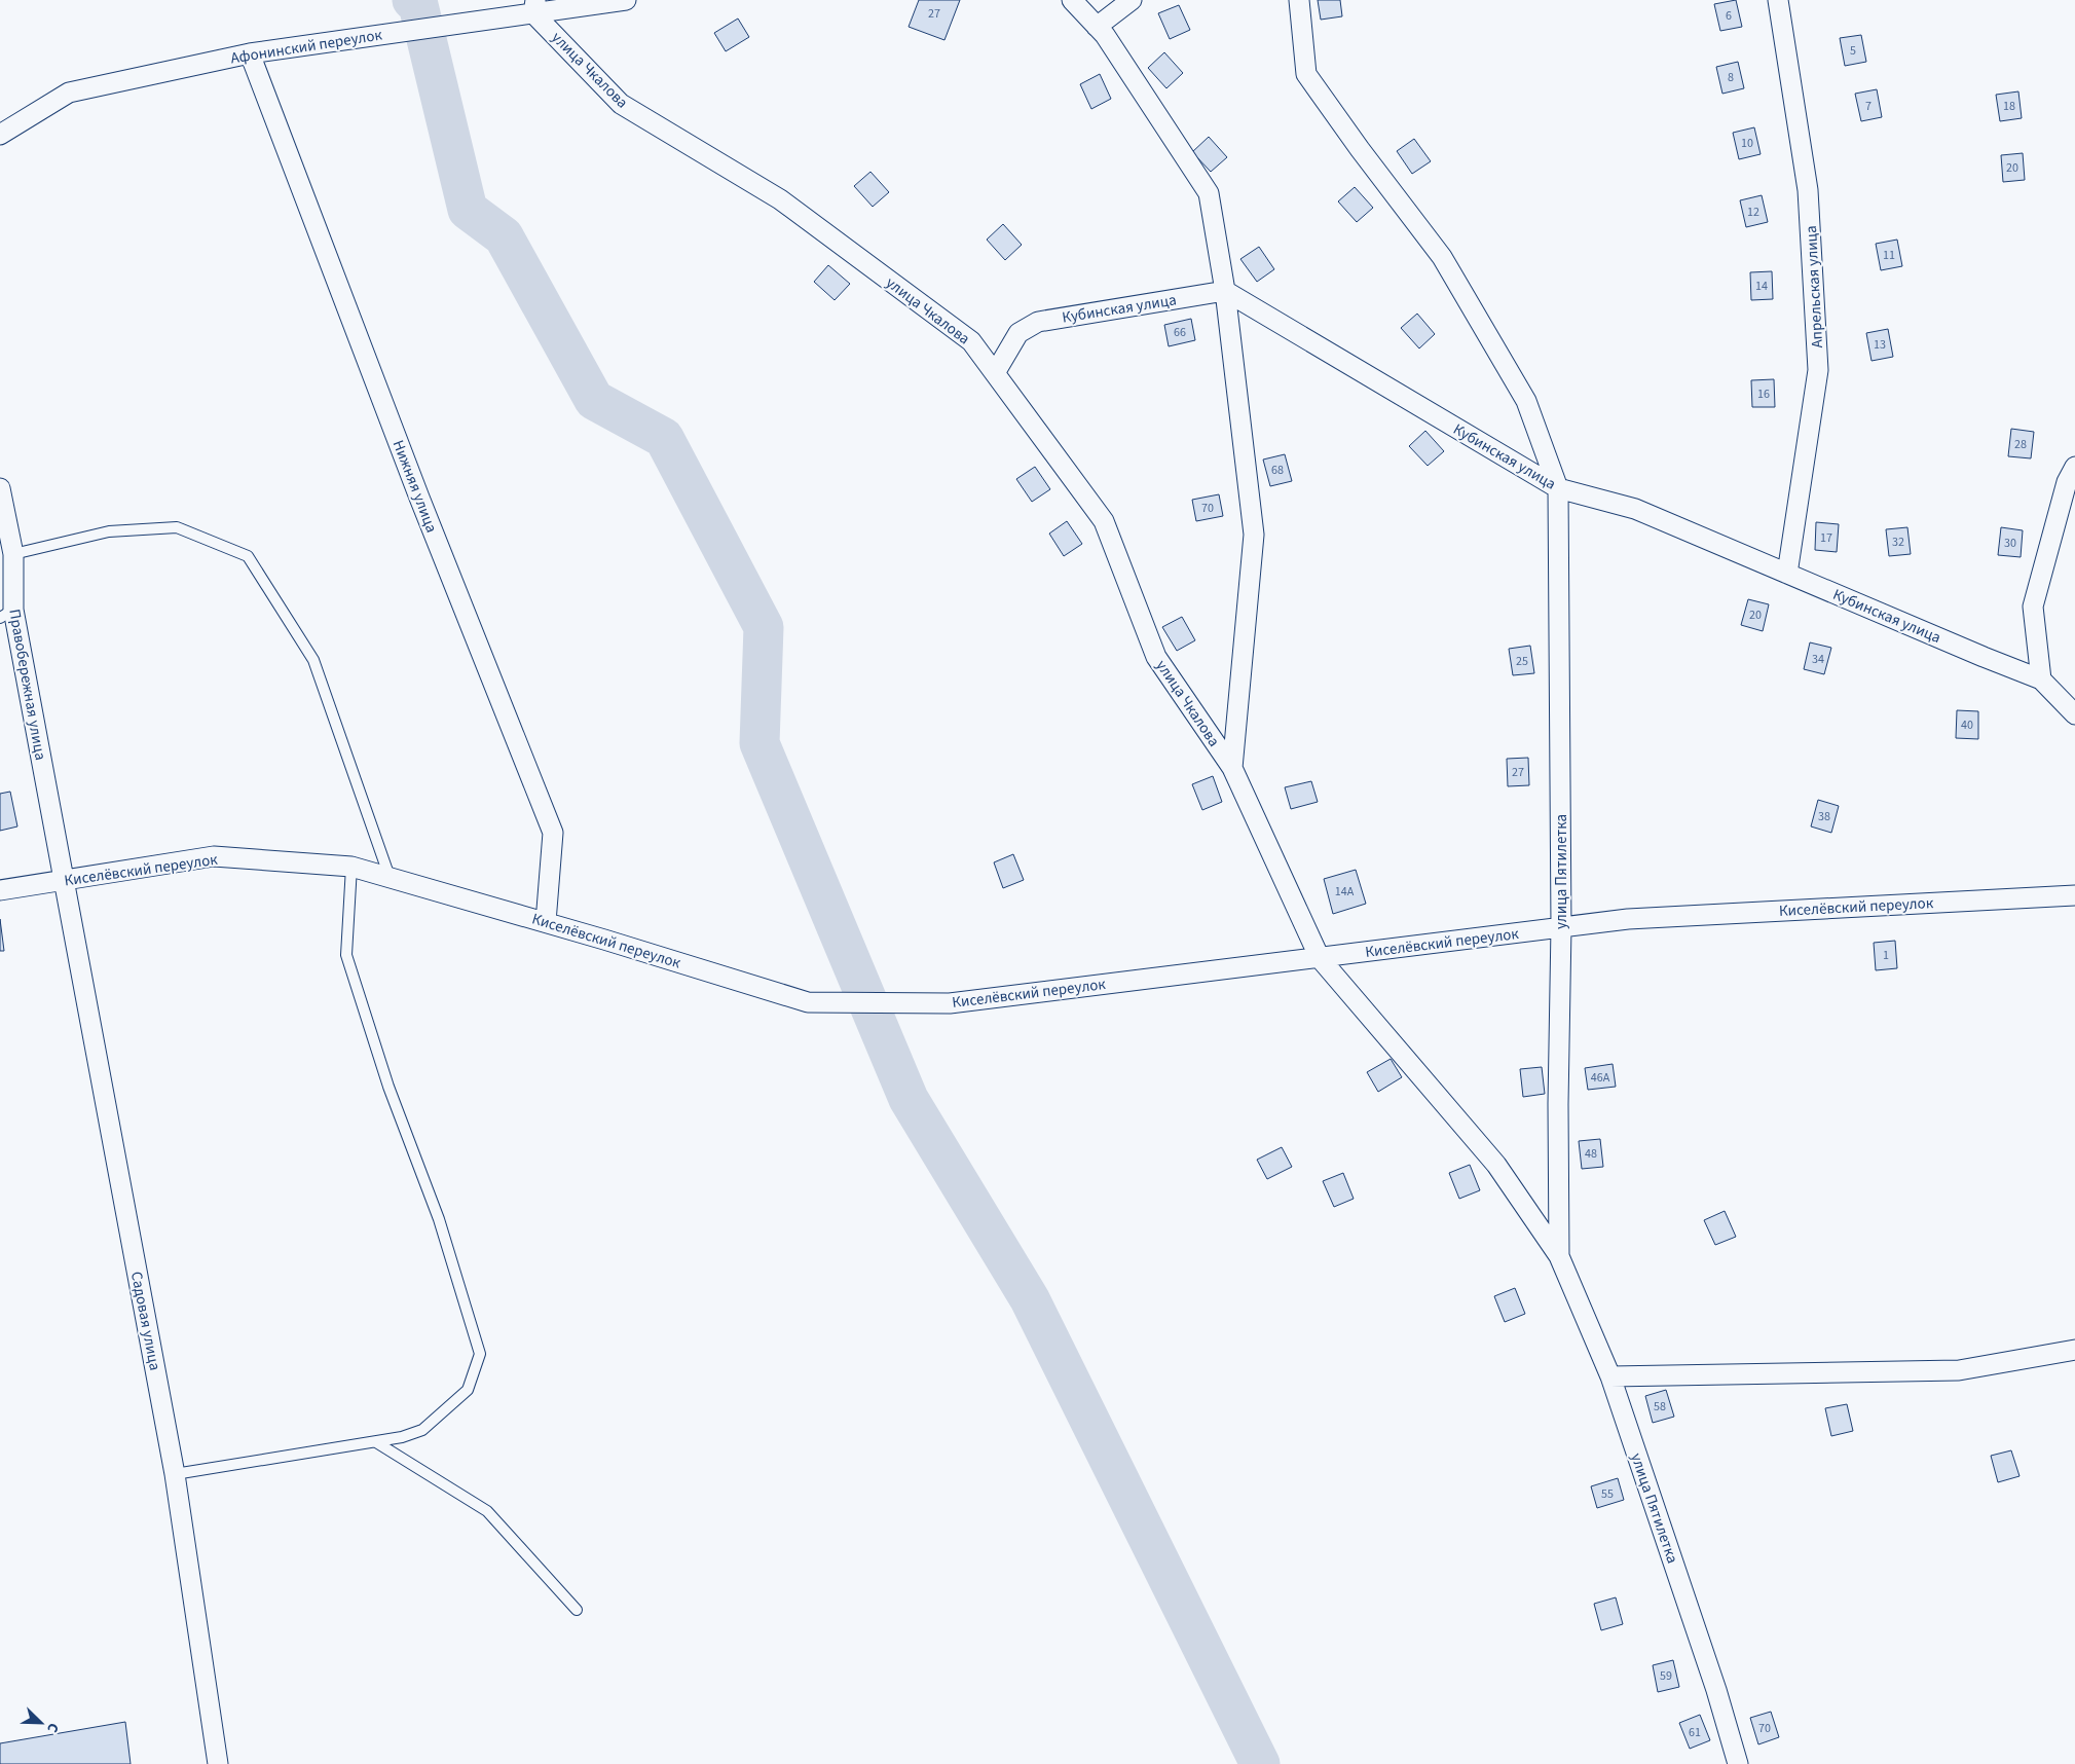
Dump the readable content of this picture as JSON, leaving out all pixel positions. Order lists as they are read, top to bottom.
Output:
{
  "streets": {
    "street": [
      "Афонинский переулок",
      "улица Чкалова",
      "Апрельская улица",
      "Кубинская улица",
      "Нижняя улица",
      "Правобережная улица",
      "Киселёвский переулок",
      "улица Пятилетка",
      "Садовая улица"
    ]
  },
  "crossings": [
    ["Афонинский переулок", "улица Чкалова"],
    ["Афонинский переулок", "Нижняя улица"],
    ["улица Чкалова", "Кубинская улица"],
    ["улица Чкалова", "улица Пятилетка"],
    ["Апрельская улица", "Кубинская улица"],
    ["Кубинская улица", "улица Пятилетка"],
    ["Нижняя улица", "Киселёвский переулок"],
    ["Правобережная улица", "Киселёвский переулок"],
    ["Правобережная улица", "Садовая улица"],
    ["Киселёвский переулок", "улица Пятилетка"],
    ["Киселёвский переулок", "Садовая улица"]
  ],
  "house_numbers": [
    "27",
    "6",
    "5",
    "8",
    "7",
    "18",
    "10",
    "20",
    "12",
    "11",
    "14",
    "66",
    "13",
    "16",
    "28",
    "68",
    "70",
    "17",
    "32",
    "30",
    "20",
    "34",
    "25",
    "40",
    "27",
    "38",
    "14А",
    "1",
    "46А",
    "48",
    "58",
    "55",
    "59",
    "70",
    "61"
  ],
  "north": "bottom right"
}
